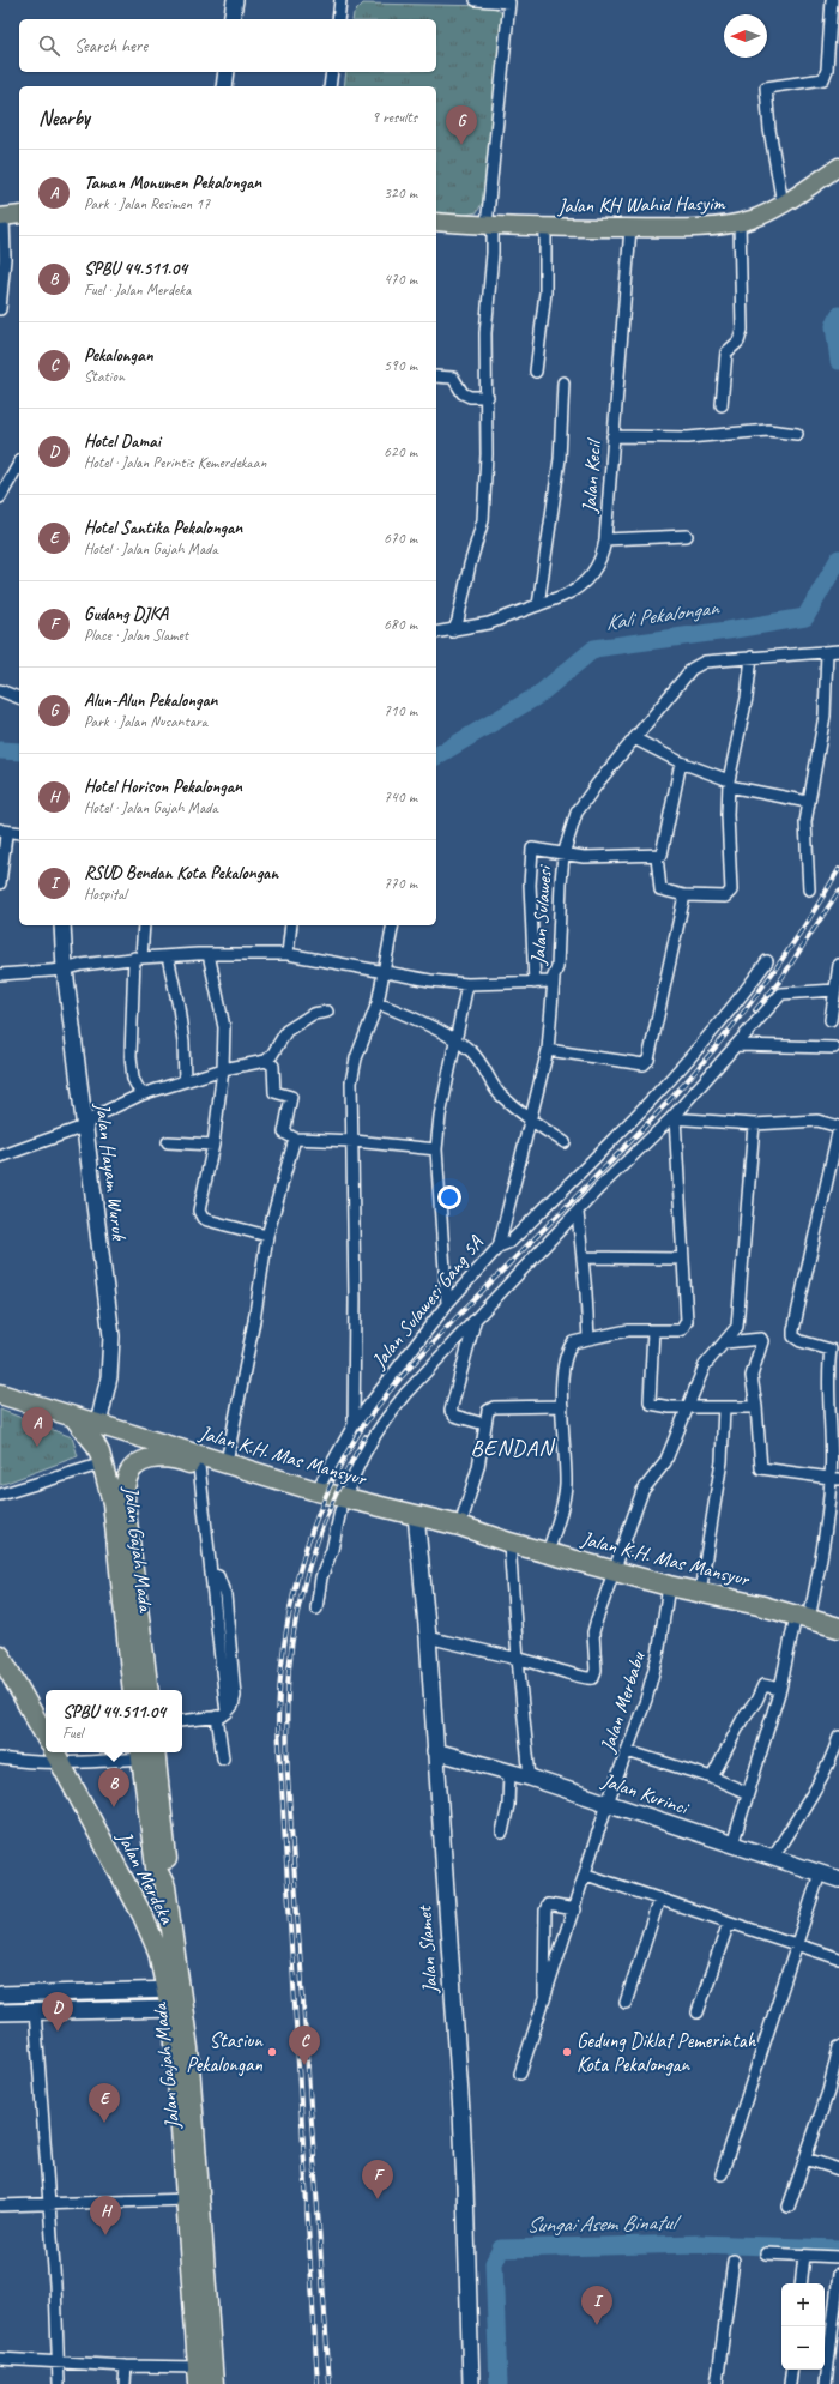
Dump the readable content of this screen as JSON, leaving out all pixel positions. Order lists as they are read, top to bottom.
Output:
{
  "streets": {
    "highway": ["Jalan K.H. Mas Mansyur", "Jalan Gajah Mada", "Jalan Merdeka"],
    "main road": ["Jalan KH Wahid Hasyim"],
    "street": [
      "Jalan Kecil",
      "Jalan Sulawesi",
      "Jalan Hayam Wuruk",
      "Jalan Sulawesi Gang 5A",
      "Jalan Merbabu",
      "Jalan Kurinci",
      "Jalan Slamet"
    ]
  },
  "crossings": [
    ["Jalan KH Wahid Hasyim", "Jalan Kecil"],
    ["Jalan Sulawesi", "Jalan Hayam Wuruk"],
    ["Jalan Sulawesi", "Jalan Sulawesi Gang 5A"],
    ["Jalan Hayam Wuruk", "Jalan K.H. Mas Mansyur"],
    ["Jalan Sulawesi Gang 5A", "Jalan K.H. Mas Mansyur"],
    ["Jalan K.H. Mas Mansyur", "Jalan Gajah Mada"],
    ["Jalan K.H. Mas Mansyur", "Jalan Merbabu"],
    ["Jalan K.H. Mas Mansyur", "Jalan Slamet"],
    ["Jalan Gajah Mada", "Jalan Merdeka"],
    ["Jalan Merbabu", "Jalan Kurinci"],
    ["Jalan Kurinci", "Jalan Slamet"]
  ],
  "districts": ["BENDAN"],
  "water": ["Kali Pekalongan", "Sungai Asem Binatul"],
  "places": ["Stasiun Pekalongan", "Gedung Diklat Pemerintah Kota Pekalongan"],
  "north": "left",
  "page": {
    "search": "Search here",
    "heading": ["Nearby", "9 results"],
    "pins": [
      "G",
      "A",
      "B",
      "D",
      "C",
      "E",
      "F",
      "H",
      "I"
    ],
    "list": [
      {
        "mark": "A",
        "name": "Taman Monumen Pekalongan",
        "note": "Park · Jalan Resimen 17",
        "value": "320 m"
      },
      {
        "mark": "B",
        "name": "SPBU 44.511.04",
        "note": "Fuel · Jalan Merdeka",
        "value": "470 m"
      },
      {
        "mark": "C",
        "name": "Pekalongan",
        "note": "Station",
        "value": "590 m"
      },
      {
        "mark": "D",
        "name": "Hotel Damai",
        "note": "Hotel · Jalan Perintis Kemerdekaan",
        "value": "620 m"
      },
      {
        "mark": "E",
        "name": "Hotel Santika Pekalongan",
        "note": "Hotel · Jalan Gajah Mada",
        "value": "670 m"
      },
      {
        "mark": "F",
        "name": "Gudang DJKA",
        "note": "Place · Jalan Slamet",
        "value": "680 m"
      },
      {
        "mark": "G",
        "name": "Alun-Alun Pekalongan",
        "note": "Park · Jalan Nusantara",
        "value": "710 m"
      },
      {
        "mark": "H",
        "name": "Hotel Horison Pekalongan",
        "note": "Hotel · Jalan Gajah Mada",
        "value": "740 m"
      },
      {
        "mark": "I",
        "name": "RSUD Bendan Kota Pekalongan",
        "note": "Hospital",
        "value": "770 m"
      }
    ],
    "popup": ["SPBU 44.511.04", "Fuel"],
    "map_buttons": ["+", "−"]
  }
}
